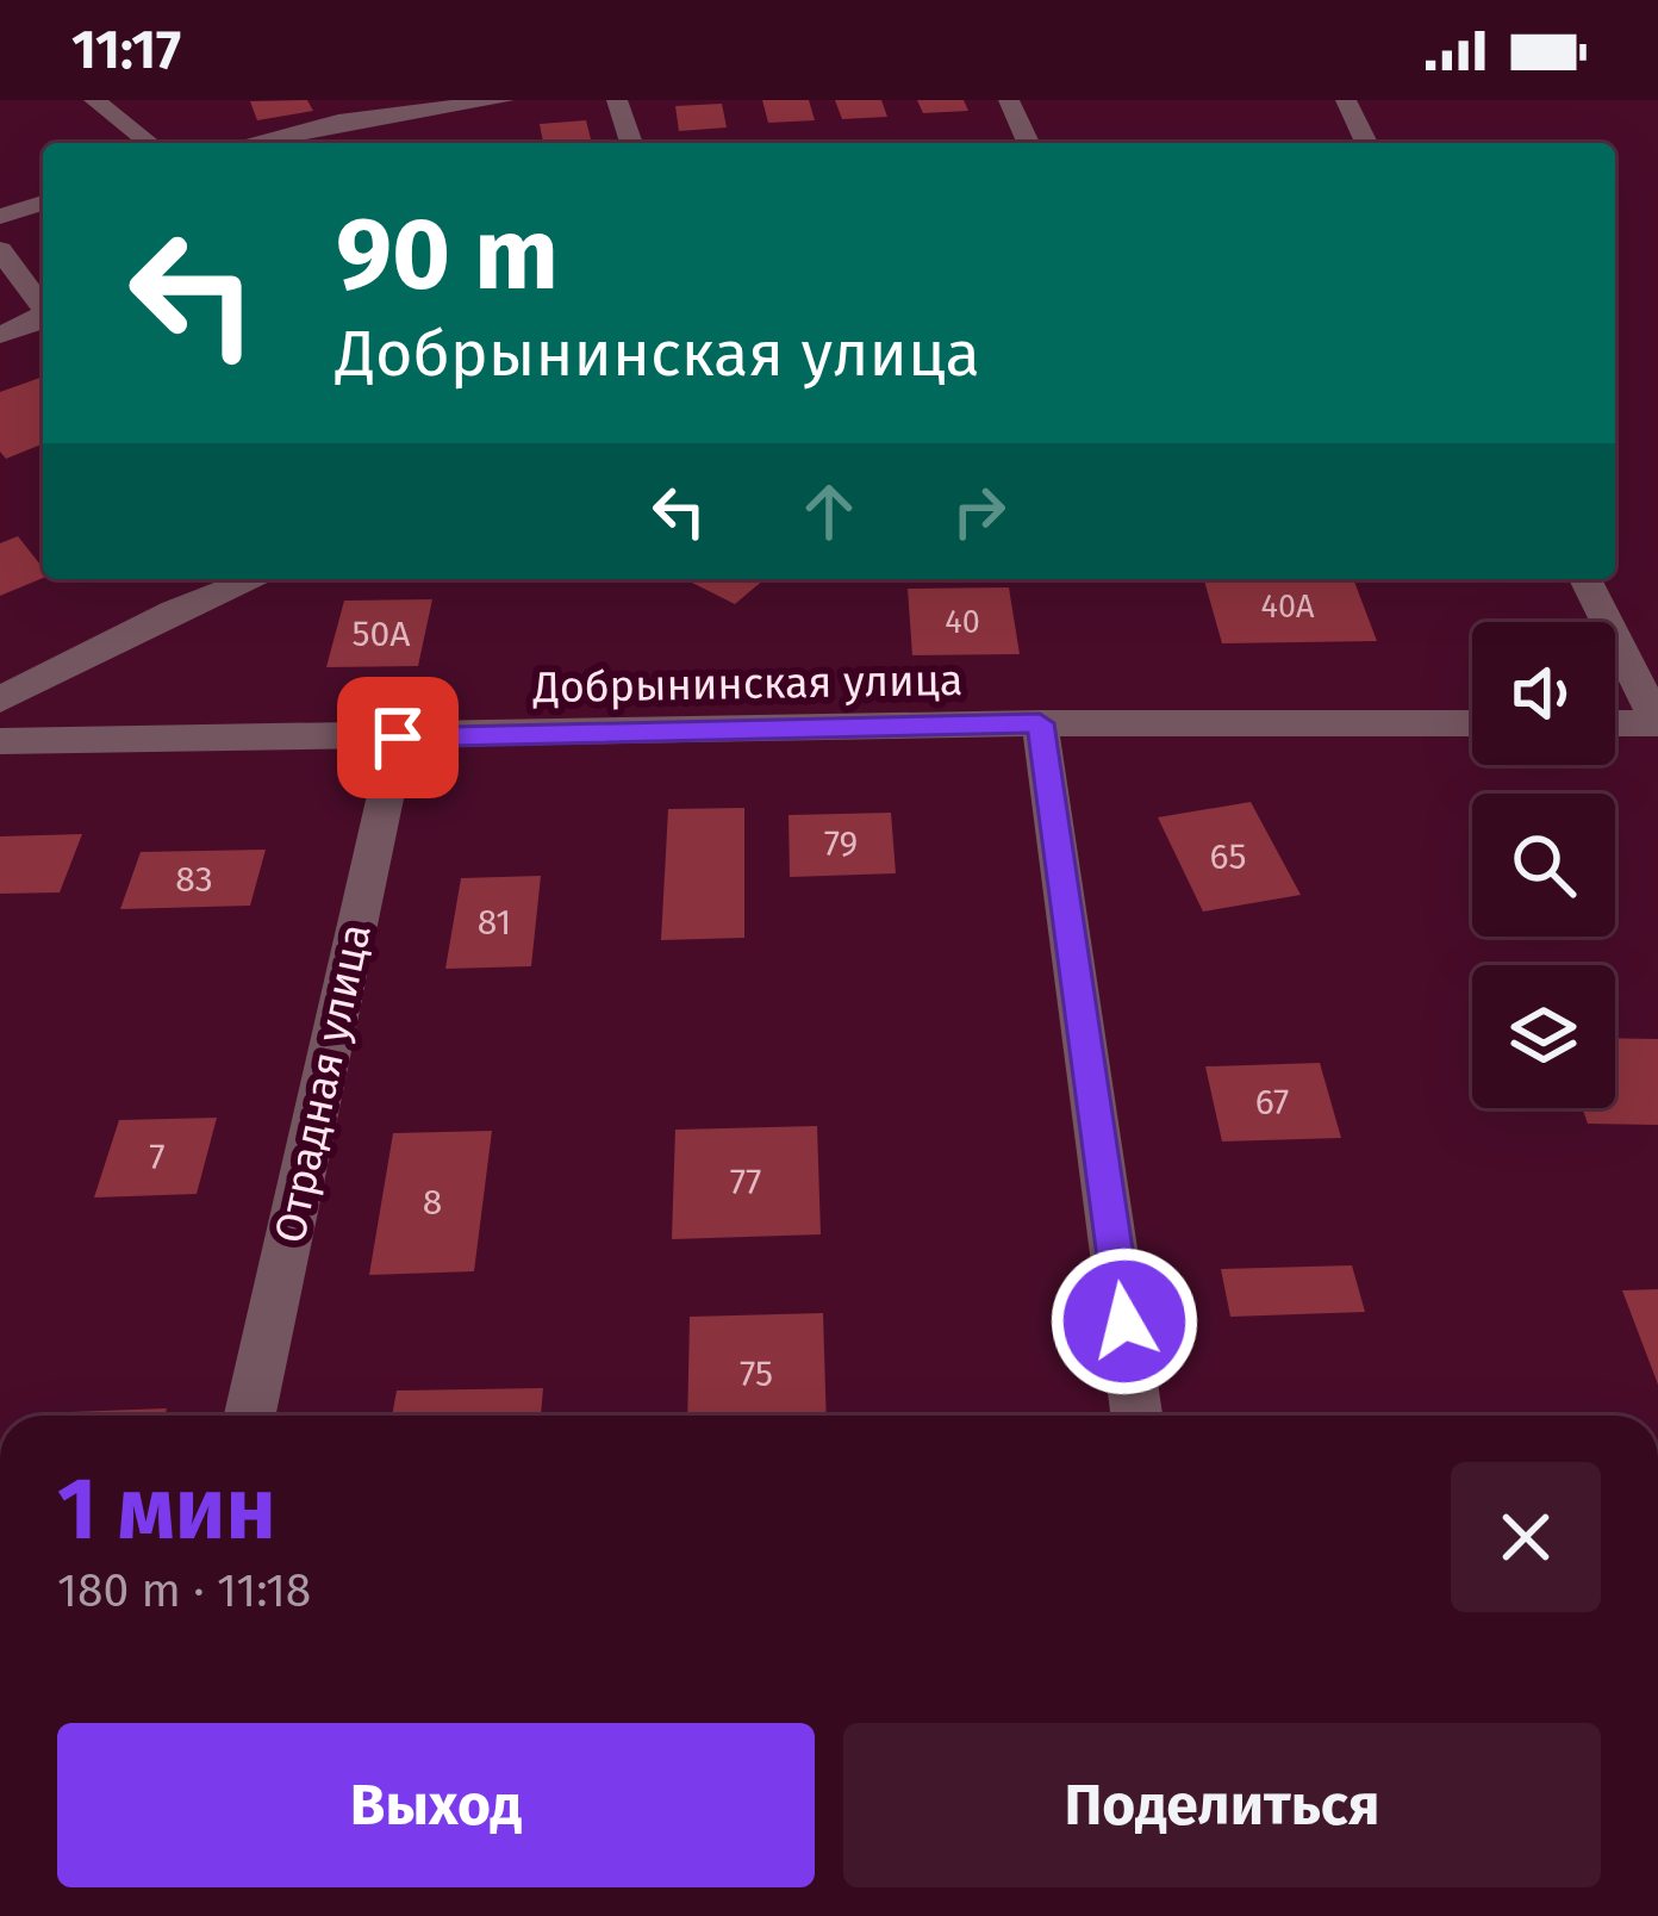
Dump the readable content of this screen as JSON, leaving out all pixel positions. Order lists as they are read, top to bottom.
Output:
{
  "streets": {
    "street": ["Добрынинская улица", "Отрадная улица"]
  },
  "crossings": [
    ["Добрынинская улица", "Отрадная улица"]
  ],
  "house_numbers": [
    "40А",
    "40",
    "50А",
    "79",
    "65",
    "83",
    "81",
    "67",
    "7",
    "77",
    "8",
    "75"
  ],
  "page": {
    "status": "11:17",
    "turn": ["90 m", "Добрынинская улица"],
    "heading": ["1 мин", "180 m · 11:18"],
    "buttons": ["Выход", "Поделиться"]
  }
}
